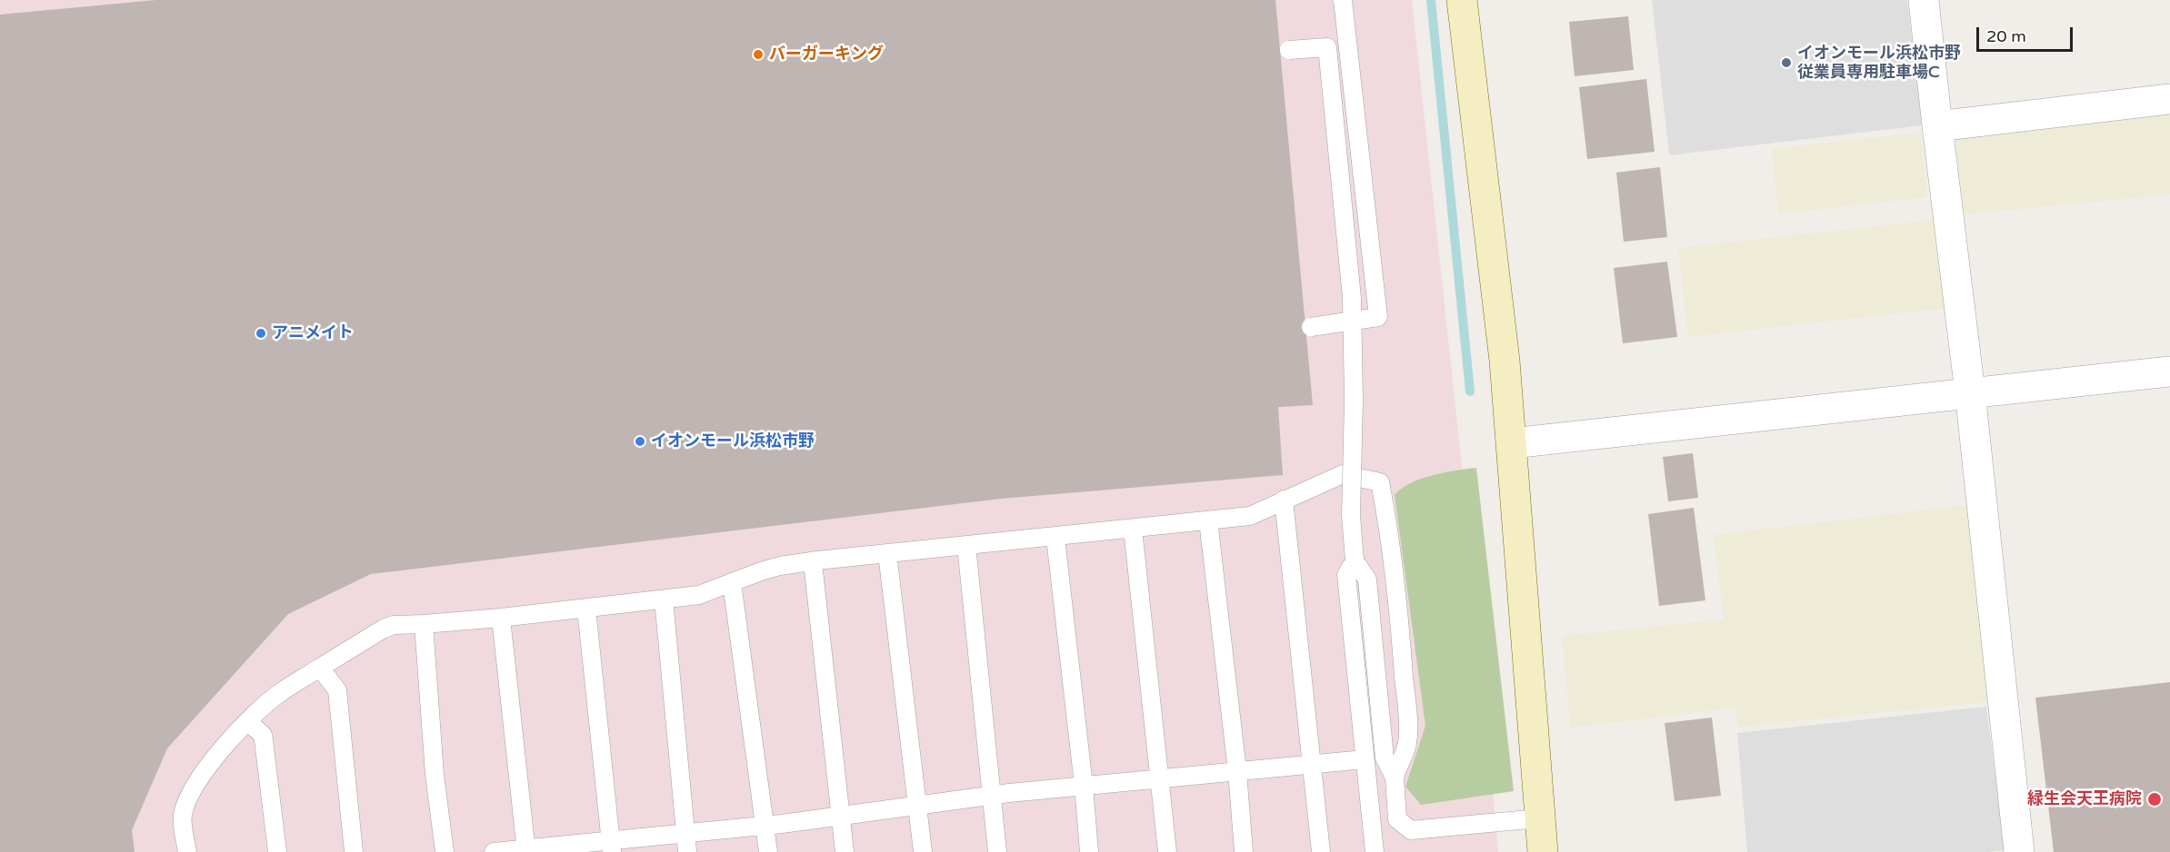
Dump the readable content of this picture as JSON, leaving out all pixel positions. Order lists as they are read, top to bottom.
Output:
{
  "places": [
    "バーガーキング",
    "イオンモール浜松市野 従業員専用駐車場C",
    "アニメイト",
    "イオンモール浜松市野",
    "緑生会天王病院"
  ],
  "scale_bar": "20 m"
}
